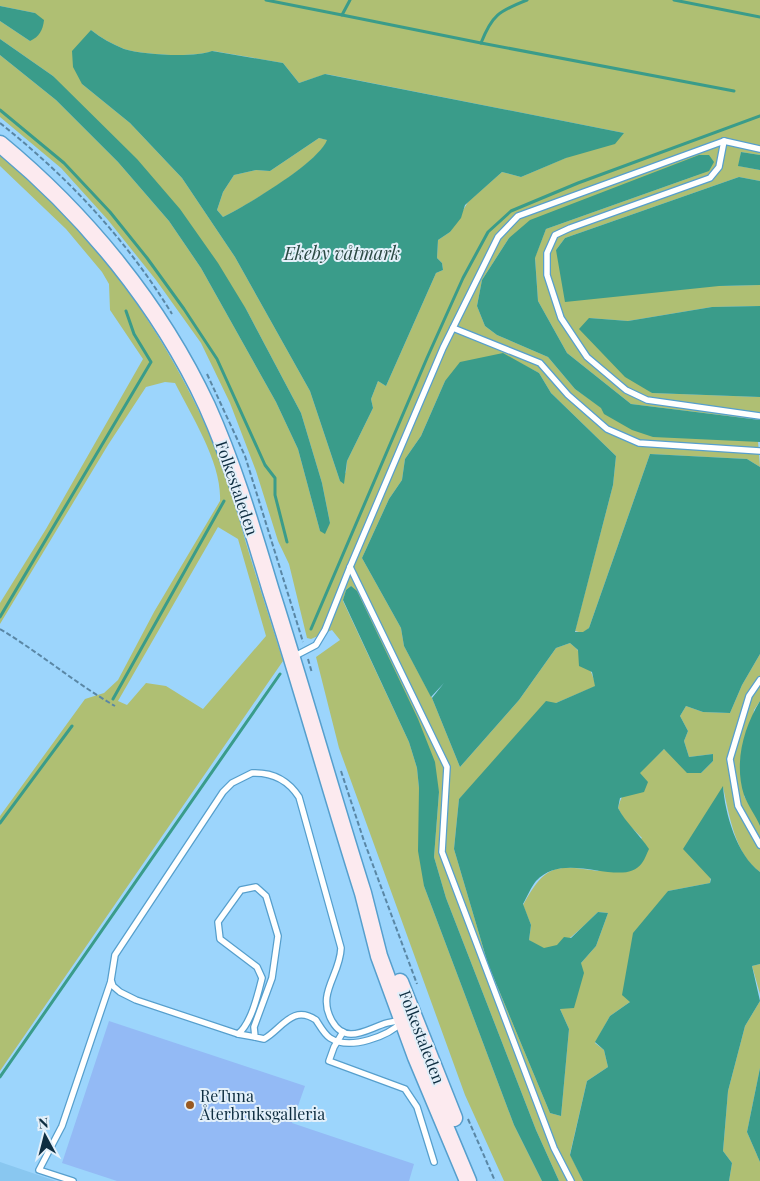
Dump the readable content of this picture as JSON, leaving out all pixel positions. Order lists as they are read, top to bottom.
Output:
{
  "streets": {
    "main road": ["Folkestaleden"]
  },
  "water": ["Ekeby våtmark"],
  "places": ["ReTuna Återbruksgalleria"],
  "north": "top"
}
